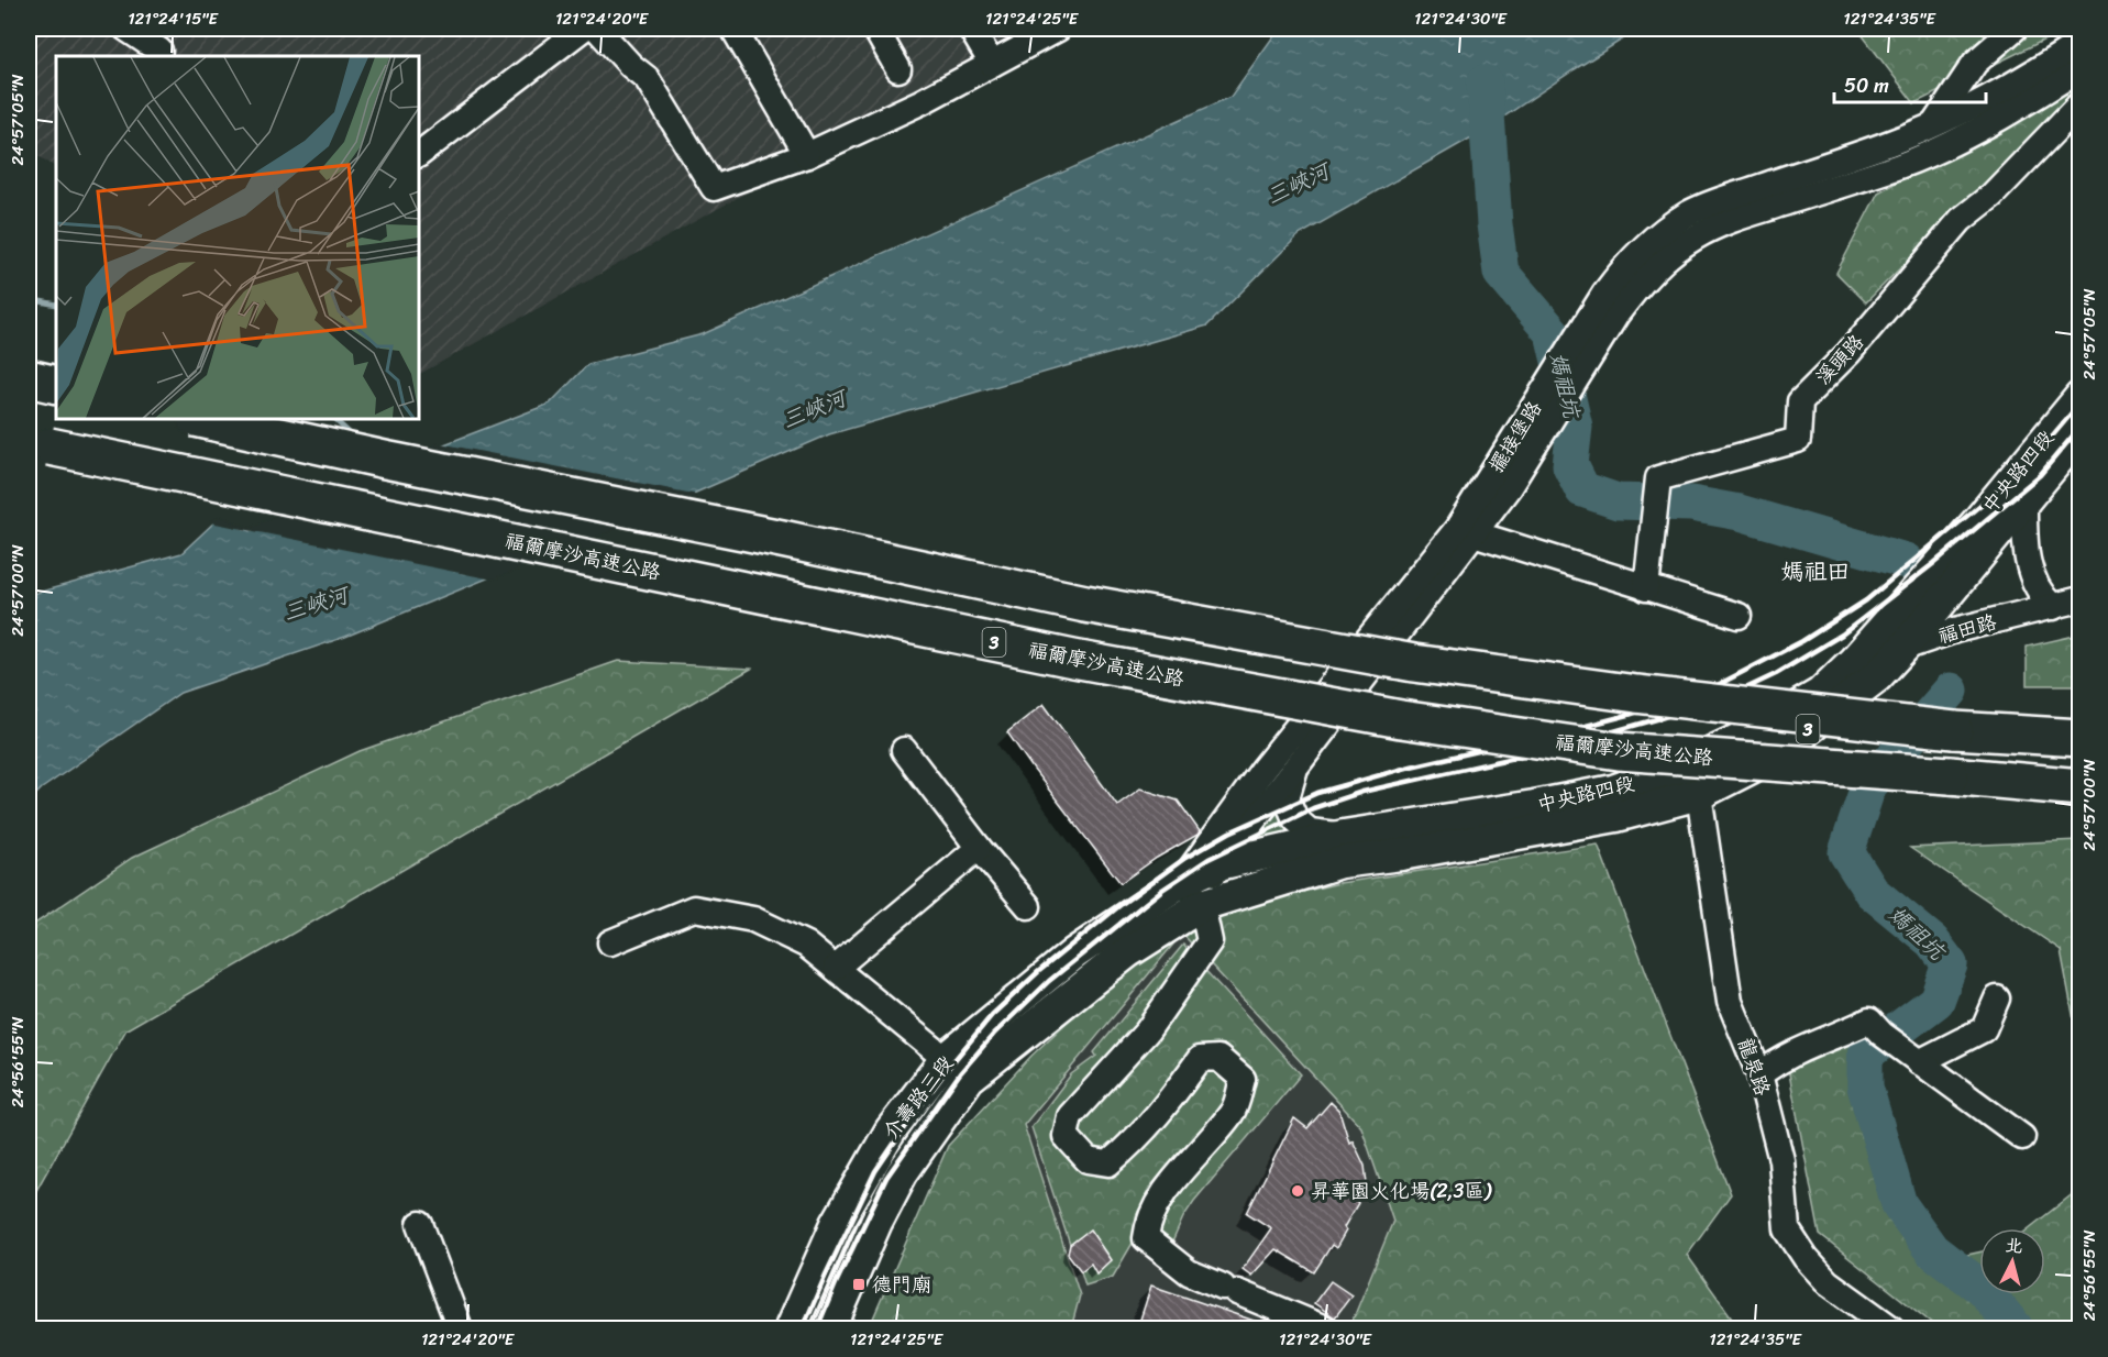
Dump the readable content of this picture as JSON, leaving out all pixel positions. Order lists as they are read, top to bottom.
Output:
{
  "streets": {
    "highway": ["福爾摩沙高速公路", "3"],
    "main road": ["中央路四段", "介壽路三段"],
    "street": [
      "溪頭路",
      "擺接堡路",
      "福田路",
      "龍泉路"
    ]
  },
  "crossings": [
    ["擺接堡路", "中央路四段"],
    ["擺接堡路", "介壽路三段"],
    ["中央路四段", "福田路"],
    ["中央路四段", "龍泉路"],
    ["中央路四段", "介壽路三段"]
  ],
  "districts": ["媽祖田"],
  "water": ["三峽河", "媽祖坑"],
  "places": {
    "other": ["昇華園火化場(2,3區)"],
    "transit": ["德門廟"]
  },
  "scale_bar": "50 m",
  "north": "top",
  "coordinates": [
    "121°24'15\"E",
    "121°24'20\"E",
    "121°24'25\"E",
    "121°24'30\"E",
    "121°24'35\"E",
    "24°57'05\"N",
    "24°57'00\"N",
    "24°56'55\"N"
  ]
}
